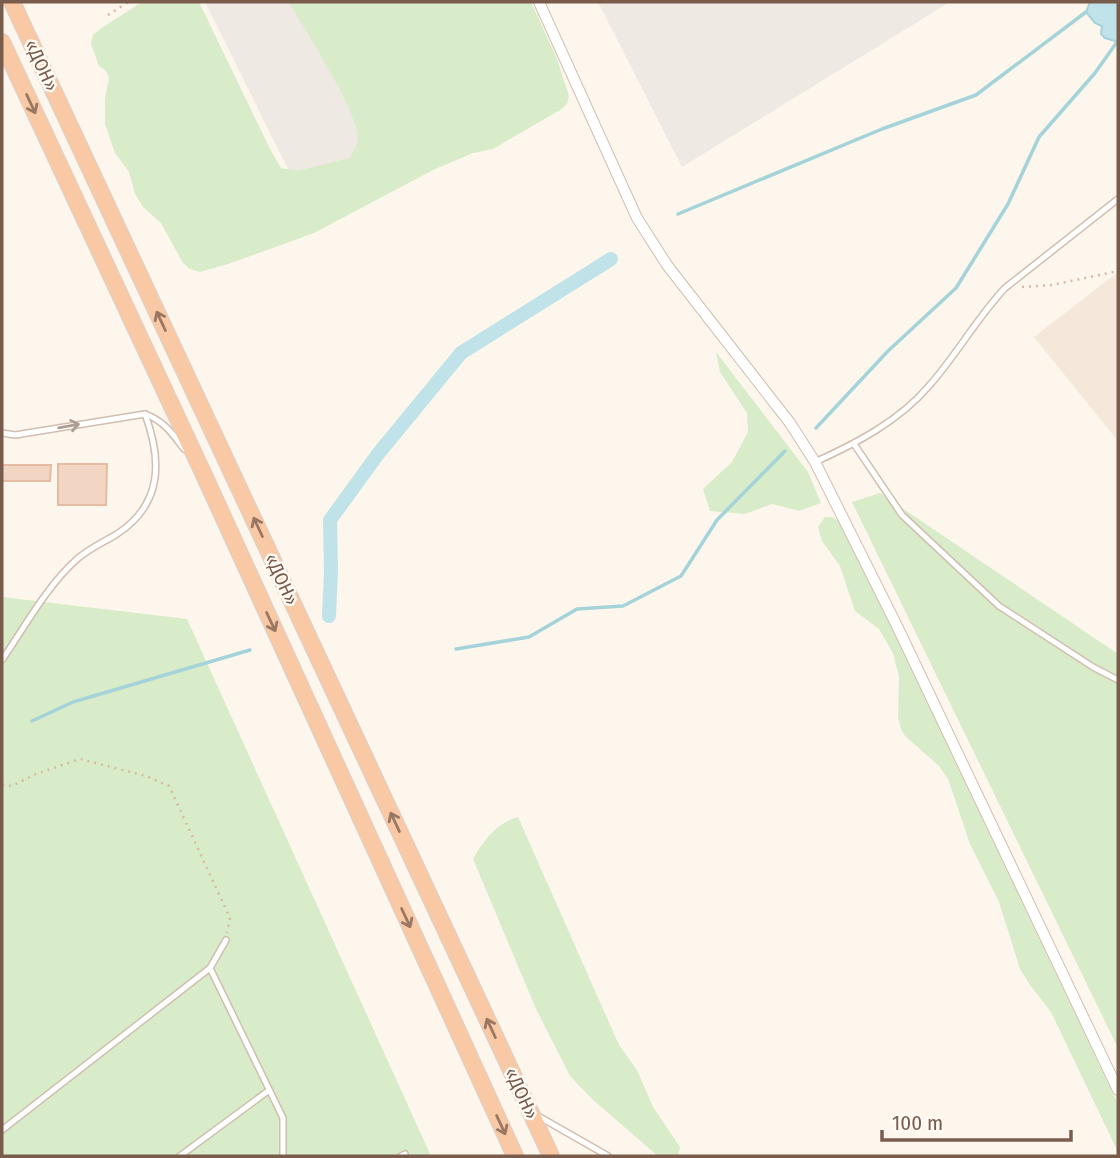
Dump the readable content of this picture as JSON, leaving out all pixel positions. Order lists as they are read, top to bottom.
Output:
{
  "streets": {
    "highway": ["«ДОН»"]
  },
  "scale_bar": "100 m"
}
